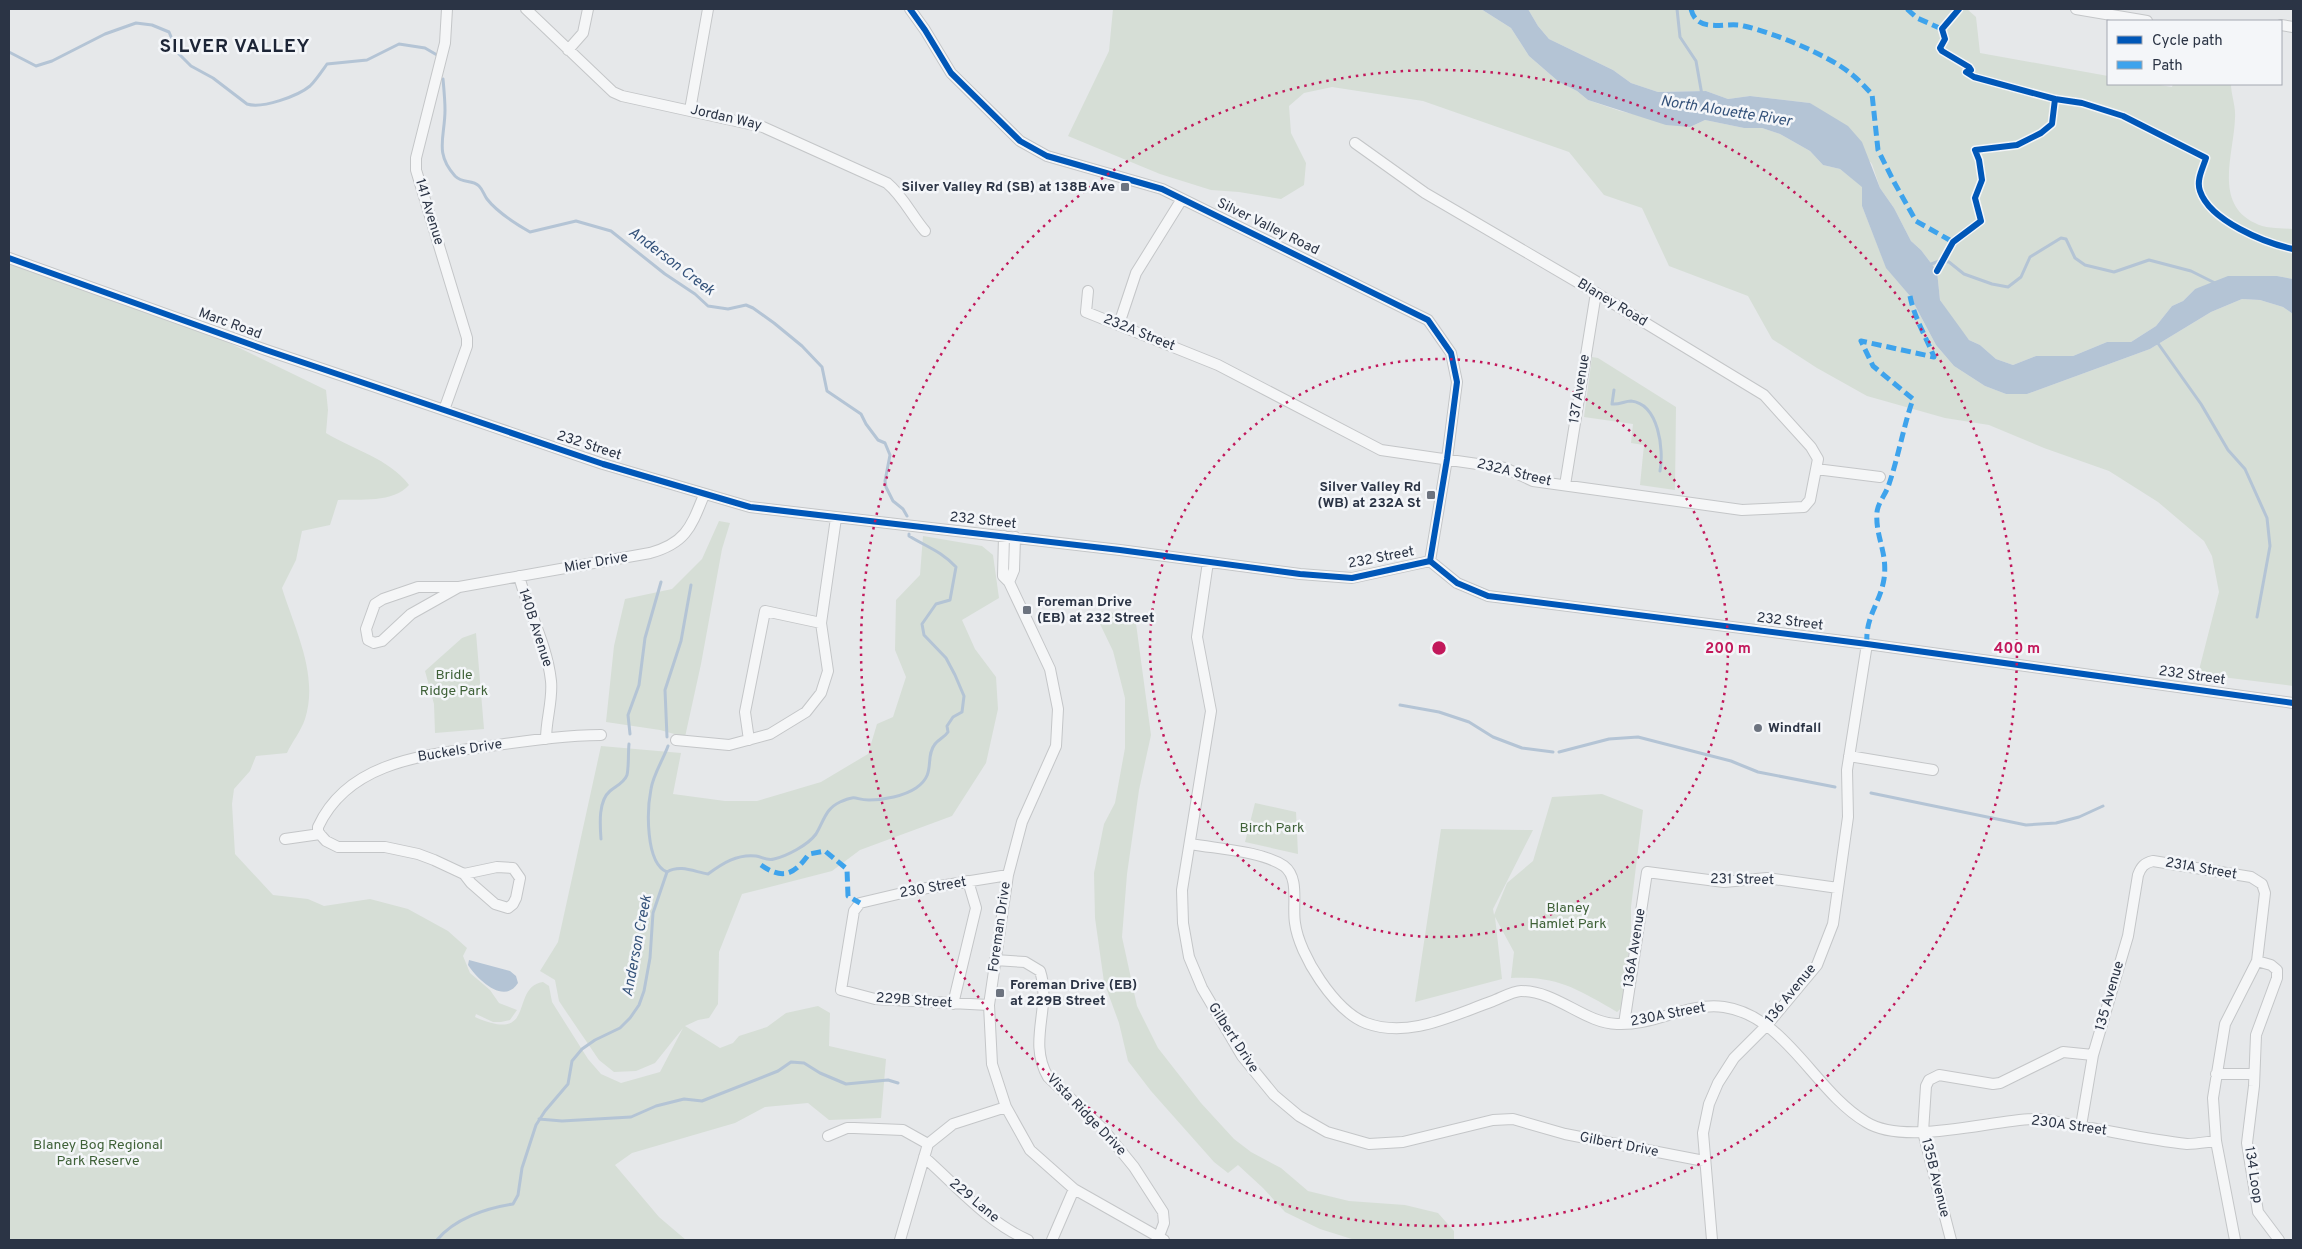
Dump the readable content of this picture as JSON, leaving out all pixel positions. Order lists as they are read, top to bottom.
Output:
{
  "streets": {
    "street": [
      "Jordan Way",
      "141 Avenue",
      "Silver Valley Road",
      "Blaney Road",
      "Marc Road",
      "232A Street",
      "137 Avenue",
      "232 Street",
      "Mier Drive",
      "140B Avenue",
      "Buckels Drive",
      "231A Street",
      "231 Street",
      "230 Street",
      "Foreman Drive",
      "136A Avenue",
      "136 Avenue",
      "135 Avenue",
      "229B Street",
      "230A Street",
      "Gilbert Drive",
      "Vista Ridge Drive",
      "134 Loop",
      "135B Avenue",
      "229 Lane"
    ]
  },
  "crossings": [
    ["141 Avenue", "Marc Road"],
    ["141 Avenue", "232 Street"],
    ["Silver Valley Road", "232A Street"],
    ["Silver Valley Road", "232 Street"],
    ["Blaney Road", "232A Street"],
    ["Blaney Road", "137 Avenue"],
    ["Marc Road", "232 Street"],
    ["232A Street", "137 Avenue"],
    ["232 Street", "Mier Drive"],
    ["232 Street", "Foreman Drive"],
    ["232 Street", "136 Avenue"],
    ["232 Street", "Gilbert Drive"],
    ["Mier Drive", "140B Avenue"],
    ["140B Avenue", "Buckels Drive"],
    ["231A Street", "135 Avenue"],
    ["231A Street", "134 Loop"],
    ["231 Street", "136A Avenue"],
    ["231 Street", "136 Avenue"],
    ["230 Street", "Foreman Drive"],
    ["230 Street", "229B Street"],
    ["Foreman Drive", "229B Street"],
    ["Foreman Drive", "Vista Ridge Drive"],
    ["136A Avenue", "230A Street"],
    ["136 Avenue", "230A Street"],
    ["136 Avenue", "Gilbert Drive"],
    ["135 Avenue", "230A Street"],
    ["135 Avenue", "135B Avenue"],
    ["230A Street", "Gilbert Drive"],
    ["230A Street", "134 Loop"],
    ["230A Street", "135B Avenue"]
  ],
  "districts": ["SILVER VALLEY"],
  "water": ["North Alouette River", "Anderson Creek"],
  "parks": [
    "Bridle Ridge Park",
    "Birch Park",
    "Blaney Hamlet Park",
    "Blaney Bog Regional Park Reserve"
  ],
  "places": {
    "transit": [
      "Silver Valley Rd (SB) at 138B Ave",
      "Silver Valley Rd (WB) at 232A St",
      "Foreman Drive (EB) at 232 Street",
      "Foreman Drive (EB) at 229B Street"
    ],
    "other": ["Windfall"]
  },
  "legend": ["Cycle path", "Path"],
  "rings": ["200 m", "400 m"]
}
